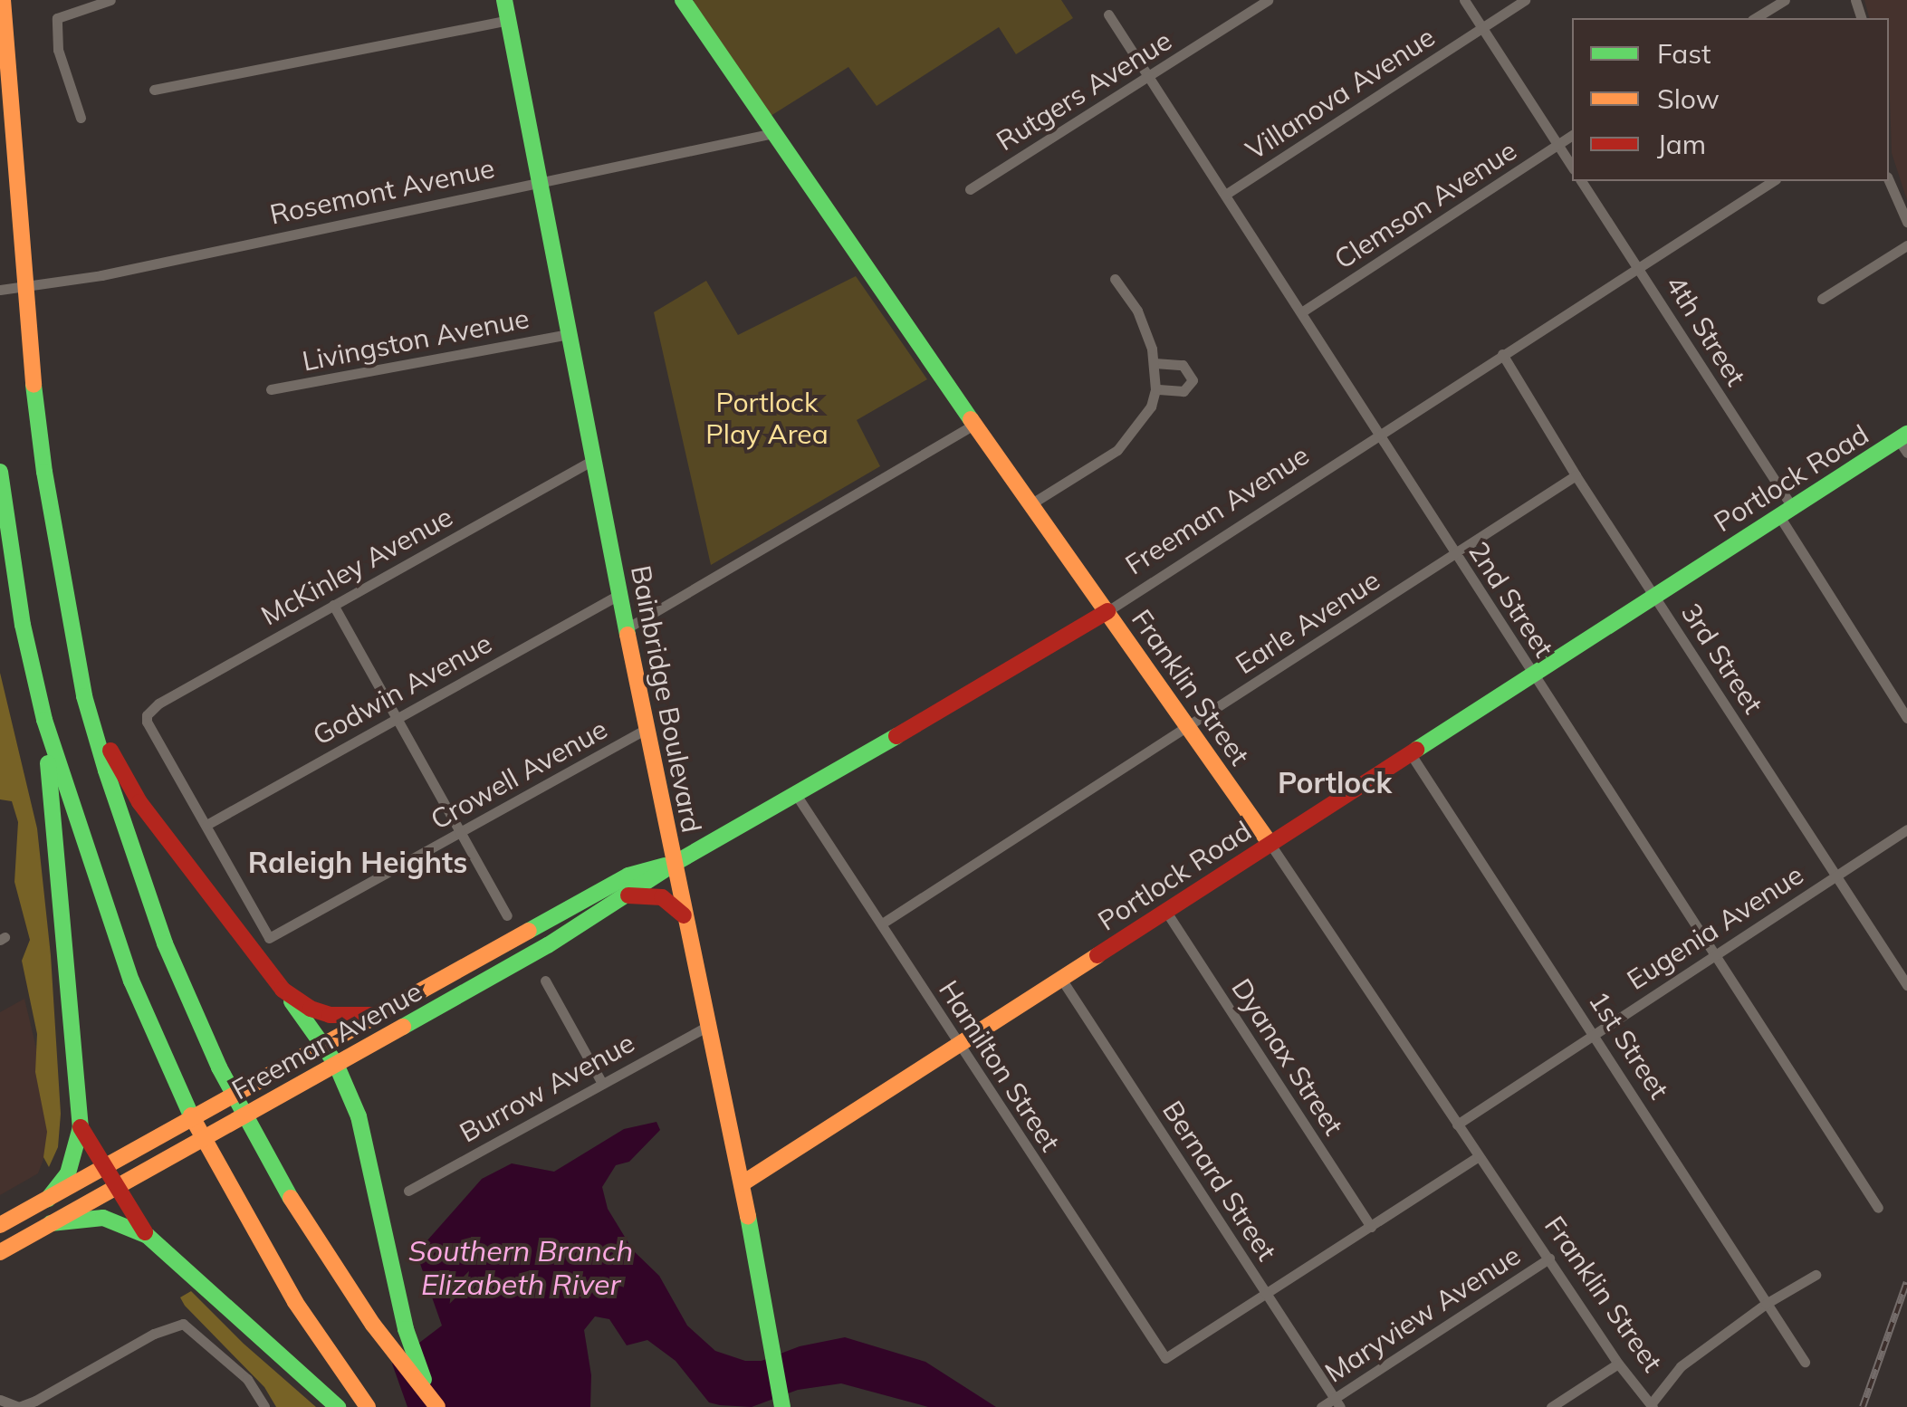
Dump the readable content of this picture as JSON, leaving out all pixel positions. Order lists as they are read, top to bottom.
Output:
{
  "streets": {
    "main road": [
      "Portlock Road",
      "Freeman Avenue",
      "Franklin Street",
      "Bainbridge Boulevard"
    ],
    "street": [
      "Rutgers Avenue",
      "Villanova Avenue",
      "Rosemont Avenue",
      "Clemson Avenue",
      "4th Street",
      "Livingston Avenue",
      "McKinley Avenue",
      "2nd Street",
      "Earle Avenue",
      "3rd Street",
      "Godwin Avenue",
      "Crowell Avenue",
      "Eugenia Avenue",
      "1st Street",
      "Dyanax Street",
      "Hamilton Street",
      "Burrow Avenue",
      "Bernard Street",
      "Maryview Avenue"
    ]
  },
  "crossings": [
    ["Rutgers Avenue", "2nd Street"],
    ["Villanova Avenue", "2nd Street"],
    ["Rosemont Avenue", "Franklin Street"],
    ["Rosemont Avenue", "Bainbridge Boulevard"],
    ["Clemson Avenue", "2nd Street"],
    ["4th Street", "Portlock Road"],
    ["4th Street", "Freeman Avenue"],
    ["Livingston Avenue", "Bainbridge Boulevard"],
    ["Portlock Road", "2nd Street"],
    ["Portlock Road", "3rd Street"],
    ["Portlock Road", "Franklin Street"],
    ["Portlock Road", "Bainbridge Boulevard"],
    ["Portlock Road", "1st Street"],
    ["Portlock Road", "Dyanax Street"],
    ["Portlock Road", "Hamilton Street"],
    ["Portlock Road", "Bernard Street"],
    ["Freeman Avenue", "2nd Street"],
    ["Freeman Avenue", "3rd Street"],
    ["Freeman Avenue", "Franklin Street"],
    ["Freeman Avenue", "Bainbridge Boulevard"],
    ["Freeman Avenue", "Hamilton Street"],
    ["McKinley Avenue", "Godwin Avenue"],
    ["McKinley Avenue", "Bainbridge Boulevard"],
    ["McKinley Avenue", "Crowell Avenue"],
    ["2nd Street", "Earle Avenue"],
    ["2nd Street", "Eugenia Avenue"],
    ["Earle Avenue", "3rd Street"],
    ["Earle Avenue", "Franklin Street"],
    ["Earle Avenue", "Hamilton Street"],
    ["3rd Street", "Eugenia Avenue"],
    ["Franklin Street", "Eugenia Avenue"],
    ["Franklin Street", "Maryview Avenue"],
    ["Godwin Avenue", "Bainbridge Boulevard"],
    ["Godwin Avenue", "Crowell Avenue"],
    ["Bainbridge Boulevard", "Crowell Avenue"],
    ["Bainbridge Boulevard", "Burrow Avenue"],
    ["Eugenia Avenue", "1st Street"],
    ["Hamilton Street", "Bernard Street"],
    ["Bernard Street", "Maryview Avenue"]
  ],
  "districts": ["Portlock", "Raleigh Heights"],
  "water": ["Southern Branch Elizabeth River"],
  "parks": ["Portlock Play Area"],
  "legend": ["Fast", "Slow", "Jam"]
}
